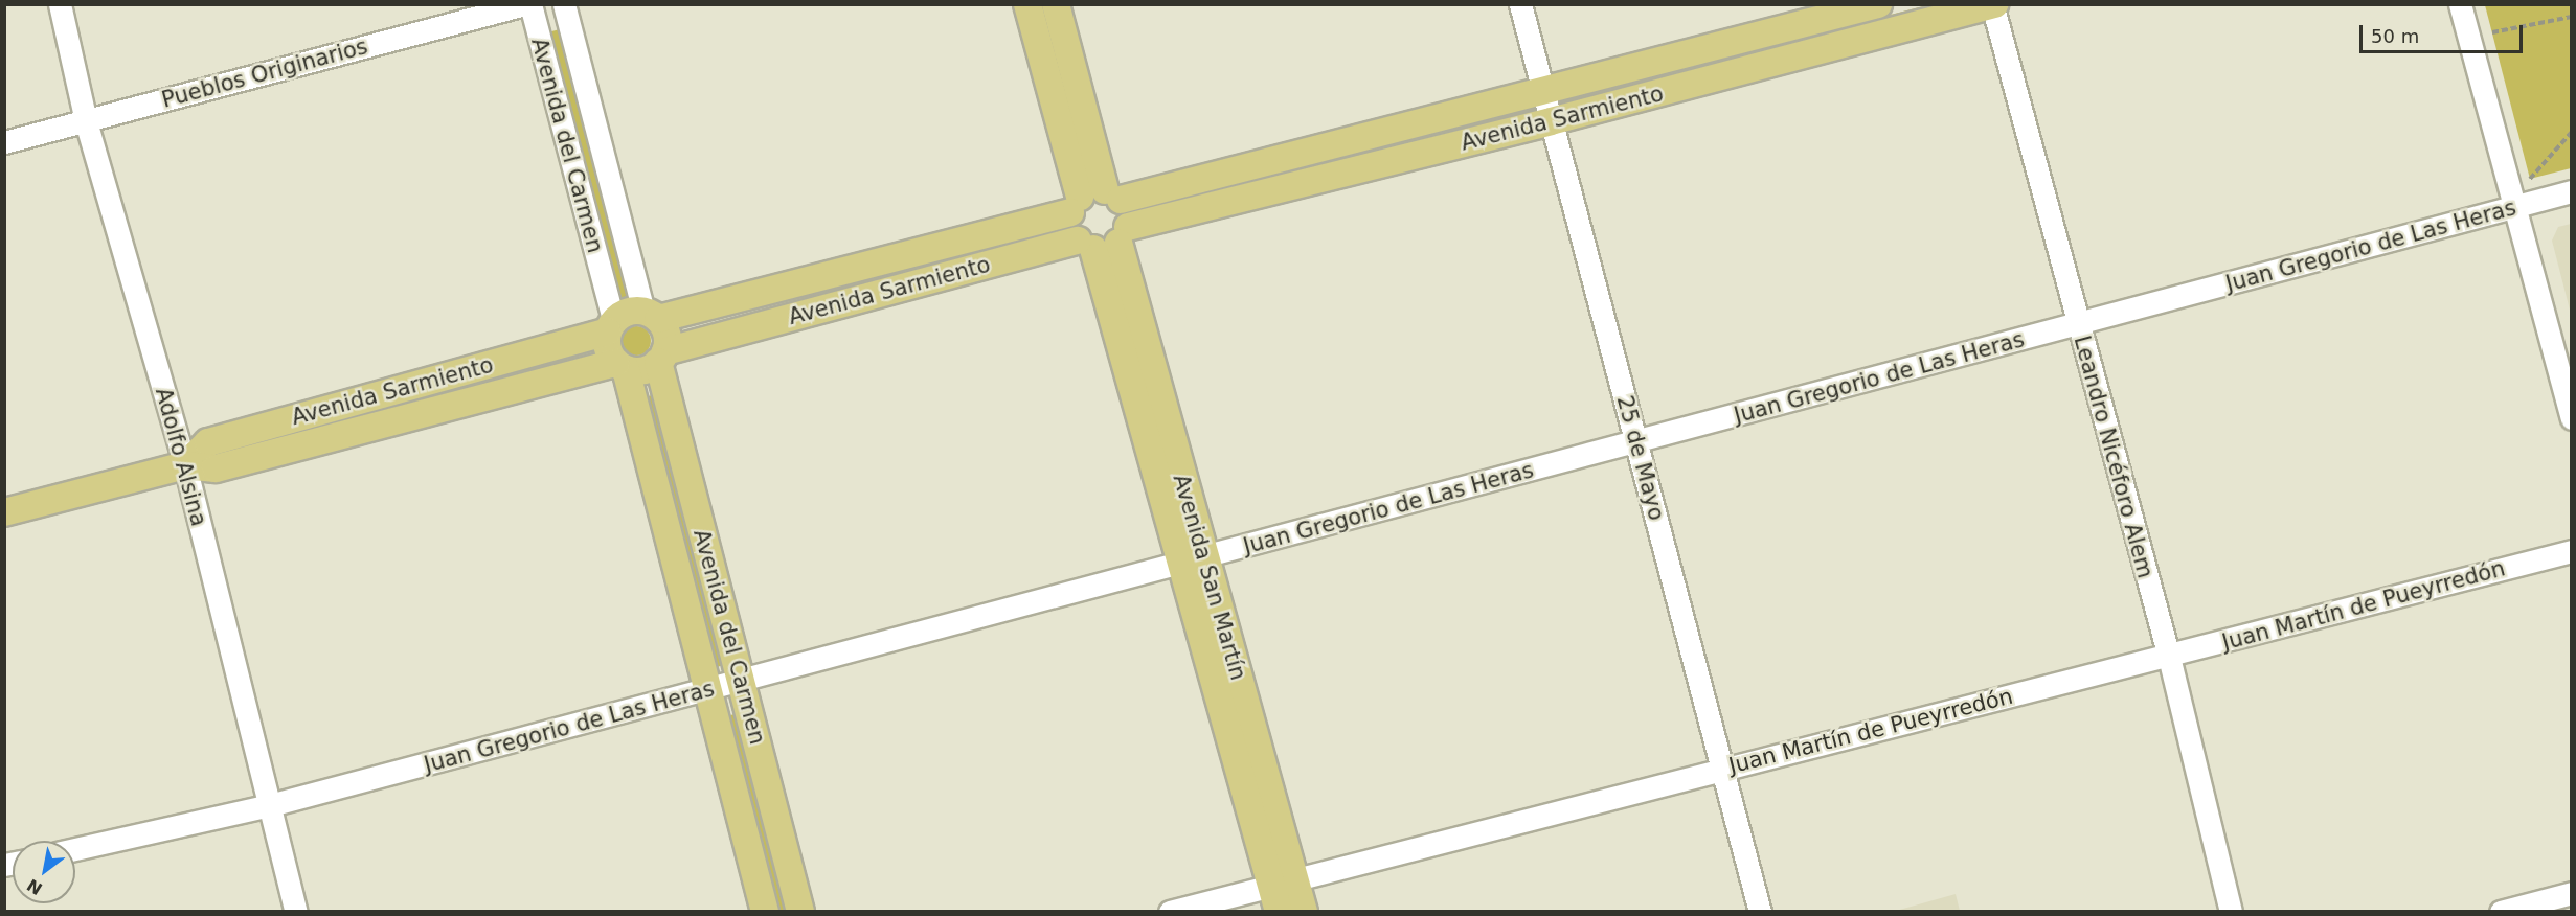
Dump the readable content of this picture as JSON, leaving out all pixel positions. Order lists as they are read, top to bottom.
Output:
{
  "streets": {
    "main road": ["Avenida Sarmiento", "Avenida del Carmen", "Avenida San Martín"],
    "street": [
      "Pueblos Originarios",
      "Juan Gregorio de Las Heras",
      "Adolfo Alsina",
      "Leandro Nicéforo Alem",
      "25 de Mayo",
      "Juan Martín de Pueyrredón"
    ]
  },
  "crossings": [
    ["Pueblos Originarios", "Adolfo Alsina"],
    ["Avenida Sarmiento", "Avenida del Carmen"],
    ["Avenida Sarmiento", "Adolfo Alsina"],
    ["Avenida Sarmiento", "Leandro Nicéforo Alem"],
    ["Avenida Sarmiento", "25 de Mayo"],
    ["Avenida Sarmiento", "Avenida San Martín"],
    ["Avenida del Carmen", "Juan Gregorio de Las Heras"],
    ["Juan Gregorio de Las Heras", "Adolfo Alsina"],
    ["Juan Gregorio de Las Heras", "Leandro Nicéforo Alem"],
    ["Juan Gregorio de Las Heras", "25 de Mayo"],
    ["Juan Gregorio de Las Heras", "Avenida San Martín"],
    ["Leandro Nicéforo Alem", "Juan Martín de Pueyrredón"],
    ["25 de Mayo", "Juan Martín de Pueyrredón"],
    ["Avenida San Martín", "Juan Martín de Pueyrredón"]
  ],
  "scale_bar": "50 m",
  "north": "bottom left"
}
